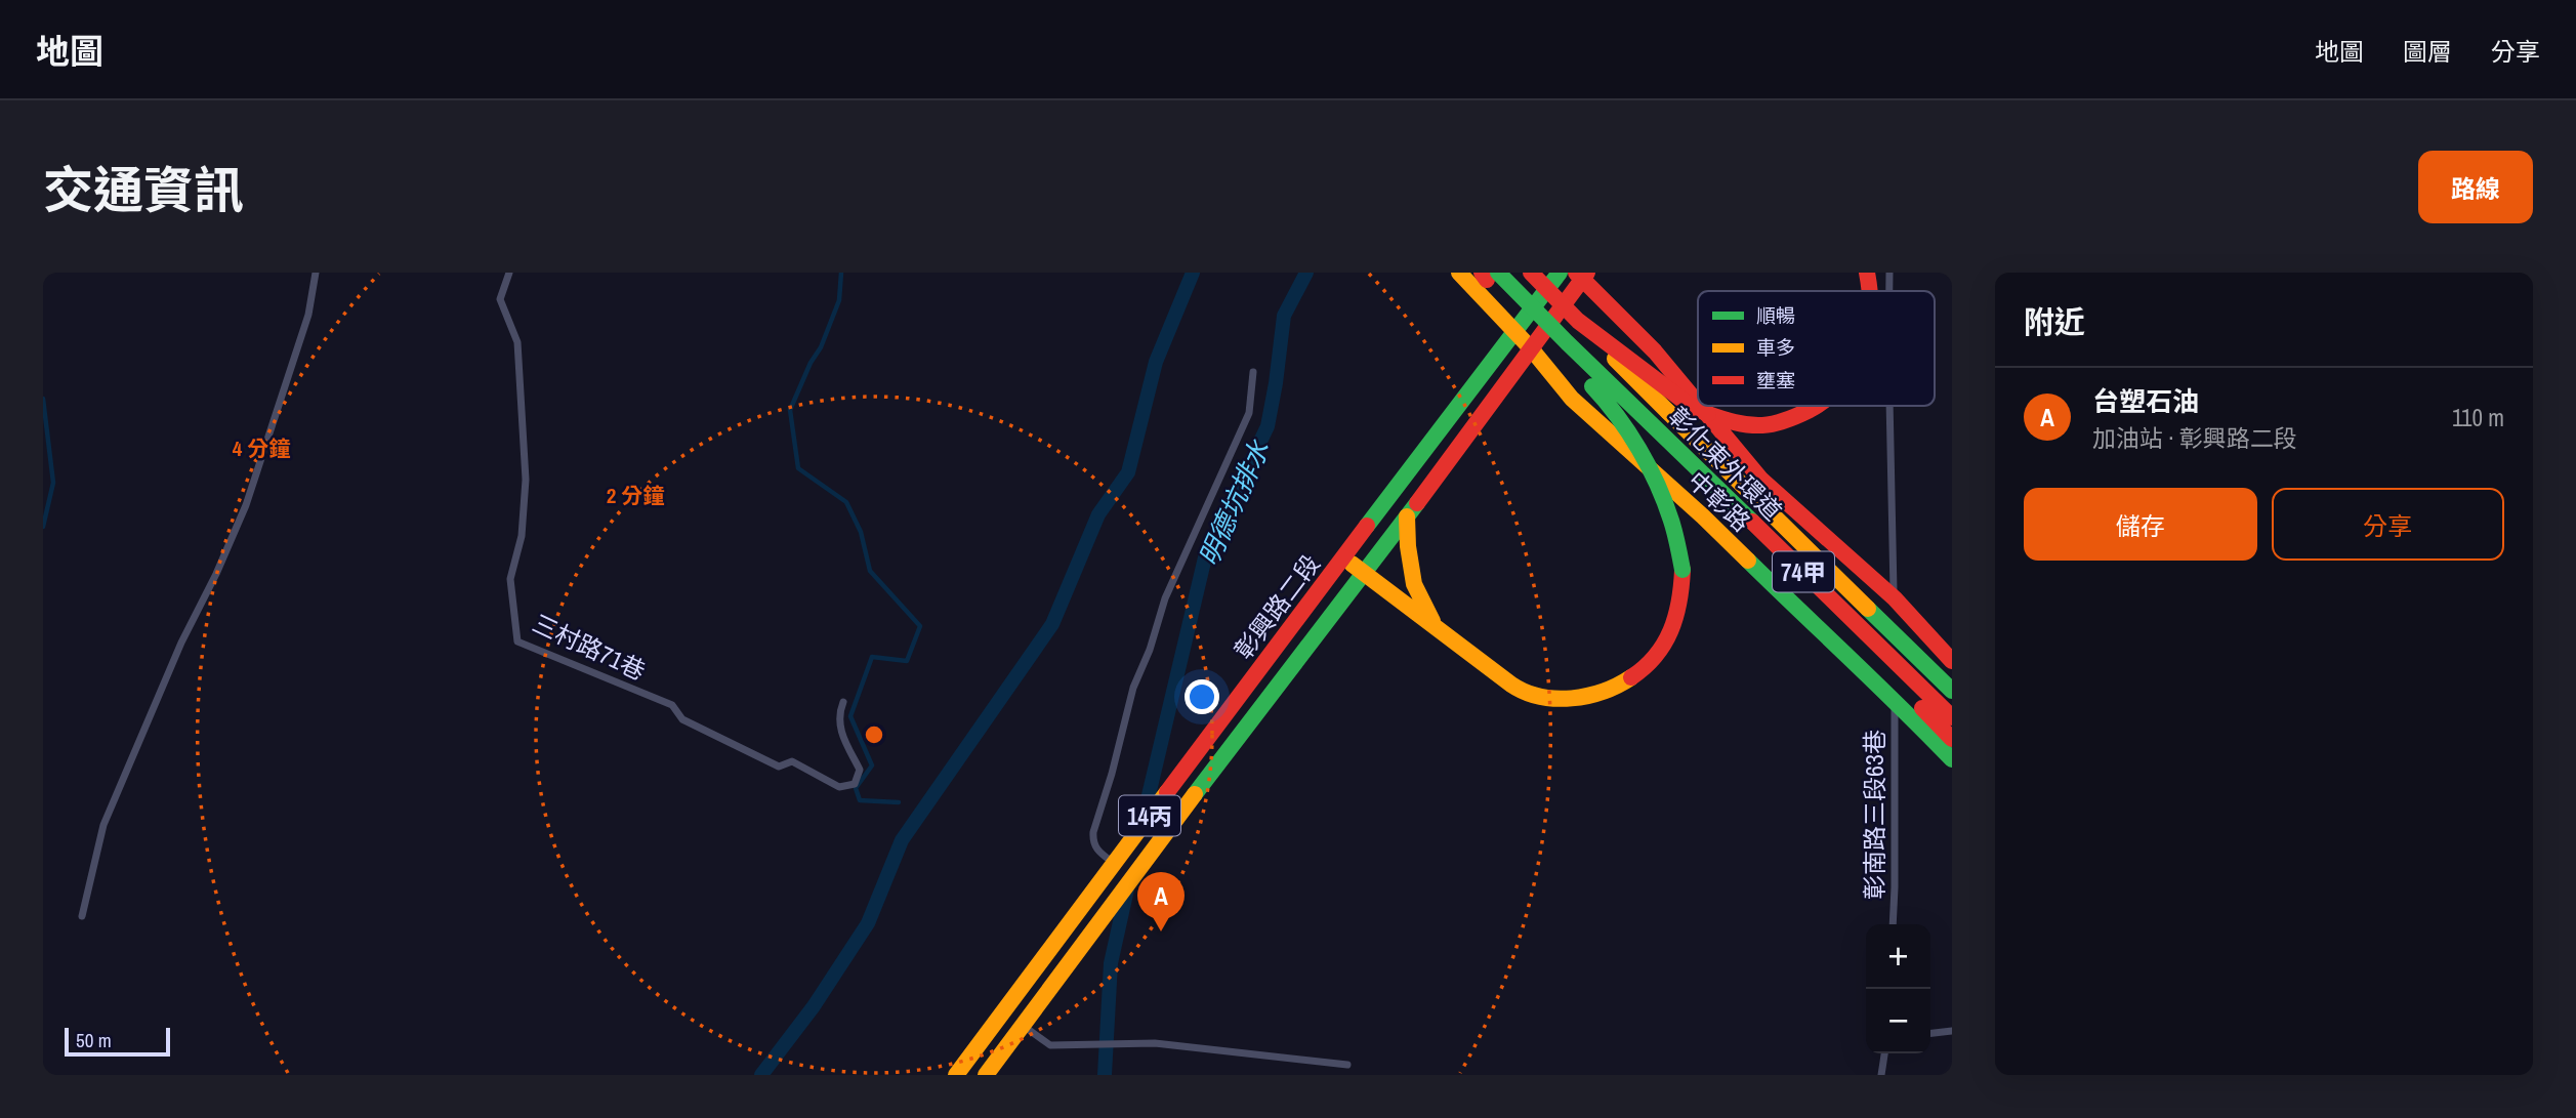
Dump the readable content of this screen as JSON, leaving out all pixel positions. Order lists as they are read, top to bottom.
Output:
{
  "streets": {
    "main road": [
      "彰化東外環道",
      "中彰路",
      "74甲",
      "彰興路二段",
      "14丙"
    ],
    "lane": ["三村路71巷", "彰南路三段63巷"]
  },
  "crossings": [
    ["中彰路", "彰興路二段"],
    ["中彰路", "彰南路三段63巷"]
  ],
  "water": ["明德坑排水"],
  "legend": ["順暢", "車多", "壅塞"],
  "scale_bar": "50 m",
  "page": {
    "header": "地圖",
    "nav": ["地圖", "圖層", "分享"],
    "title": "交通資訊",
    "buttons": [
      "路線",
      ["儲存", "分享"]
    ],
    "heading": "附近",
    "list": [
      {
        "mark": "A",
        "name": "台塑石油",
        "note": "加油站 · 彰興路二段",
        "value": "110 m"
      }
    ],
    "pins": "A",
    "map_buttons": ["+", "−"],
    "scale": "50 m"
  },
  "rings": ["4 分鐘", "2 分鐘"]
}
